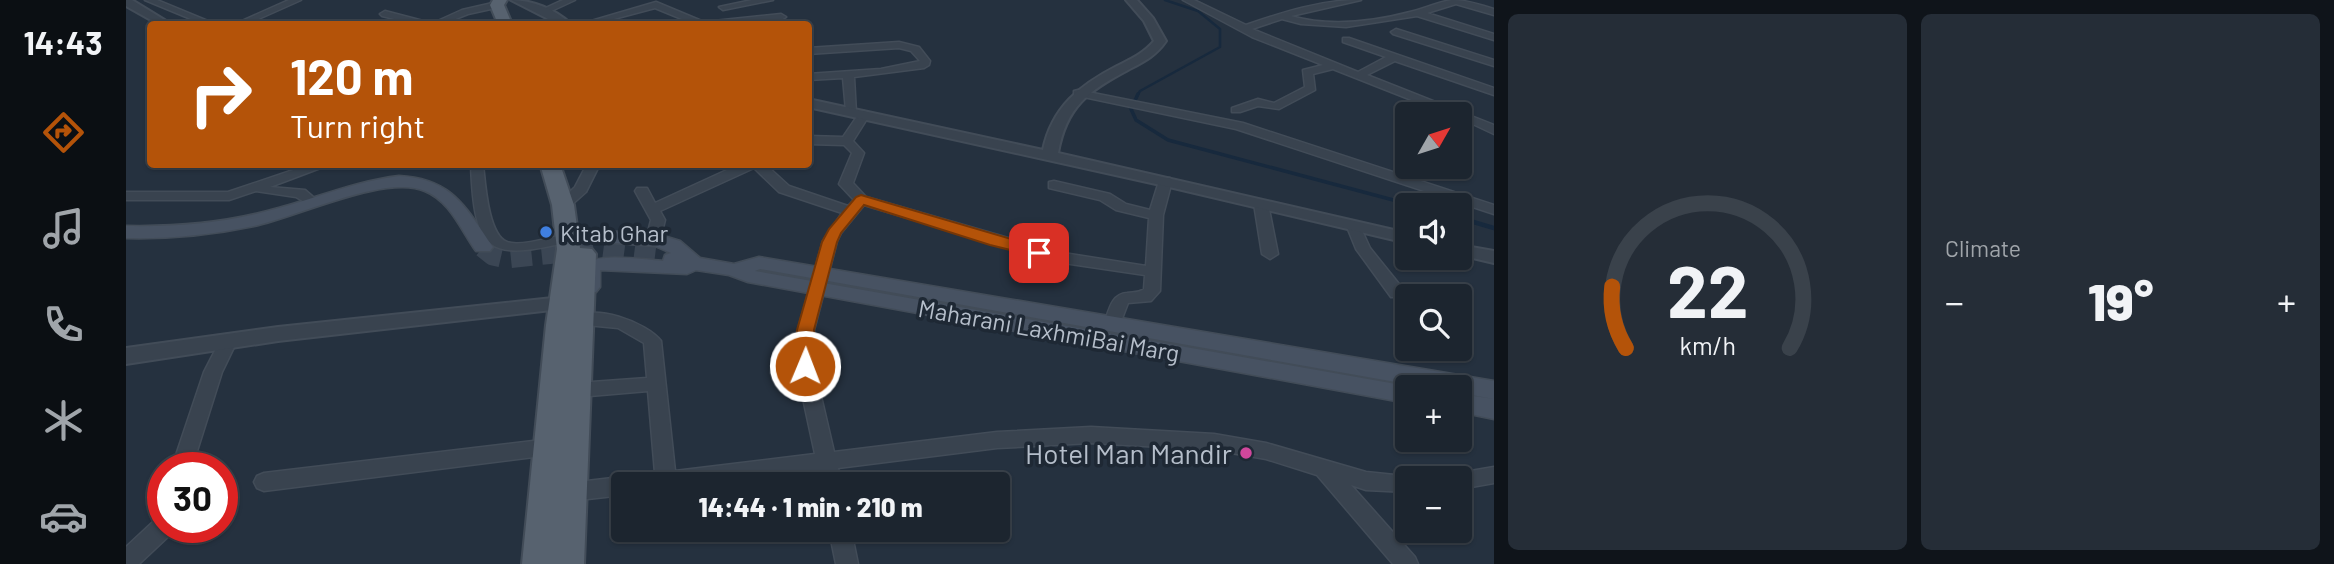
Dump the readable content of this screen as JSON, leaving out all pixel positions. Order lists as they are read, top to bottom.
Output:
{
  "streets": {
    "main road": ["Maharani LaxhmiBai Marg"]
  },
  "places": ["Kitab Ghar", "Hotel Man Mandir"],
  "north": "top right",
  "page": {
    "tabs": "14:43",
    "tile": "Climate",
    "turn": ["120 m", "Turn right"],
    "map_buttons": ["+", "−"],
    "heat": ["−", "19°", "+"],
    "limit": "30",
    "trip": "14:44 · 1 min · 210 m",
    "gauge": ["22", "km/h"]
  }
}
